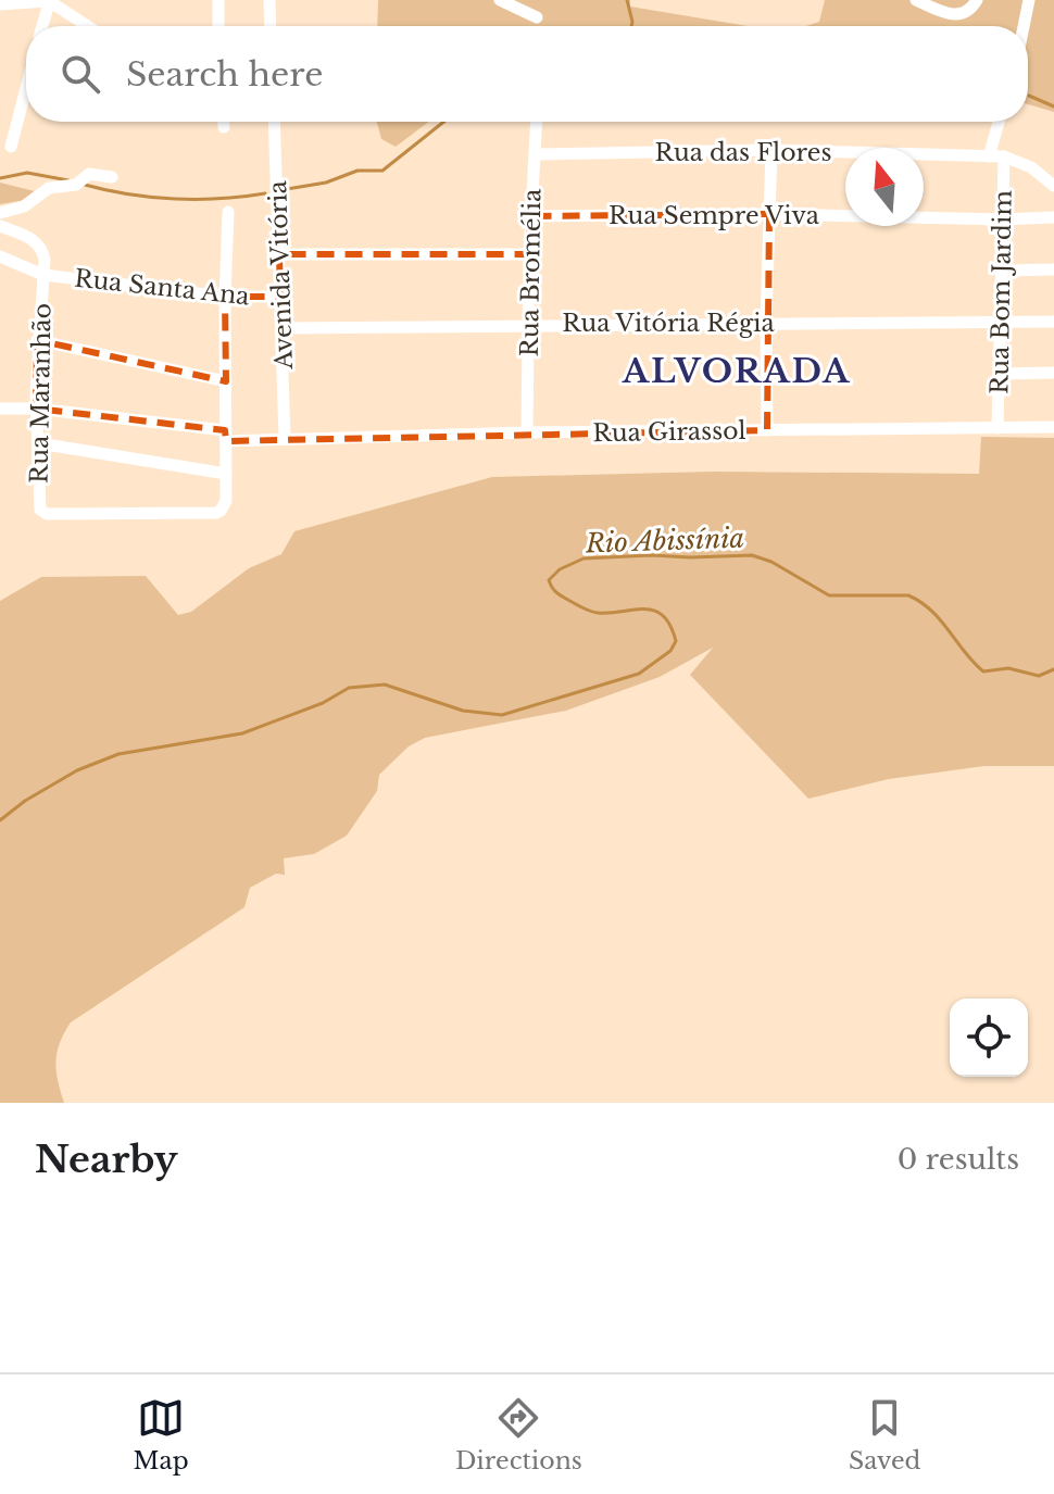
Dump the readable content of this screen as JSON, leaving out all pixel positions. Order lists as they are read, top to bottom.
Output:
{
  "streets": {
    "street": [
      "Rua das Flores",
      "Rua Sempre Viva",
      "Rua Bromélia",
      "Avenida Vitória",
      "Rua Santa Ana",
      "Rua Bom Jardim",
      "Rua Vitória Régia",
      "Rua Maranhão",
      "Rua Girassol"
    ]
  },
  "crossings": [
    ["Rua das Flores", "Rua Bromélia"],
    ["Rua das Flores", "Rua Bom Jardim"],
    ["Rua Sempre Viva", "Rua Bromélia"],
    ["Rua Sempre Viva", "Rua Bom Jardim"],
    ["Rua Bromélia", "Rua Vitória Régia"],
    ["Rua Bromélia", "Rua Girassol"],
    ["Avenida Vitória", "Rua Santa Ana"],
    ["Avenida Vitória", "Rua Vitória Régia"],
    ["Avenida Vitória", "Rua Girassol"],
    ["Rua Santa Ana", "Rua Maranhão"],
    ["Rua Bom Jardim", "Rua Vitória Régia"],
    ["Rua Bom Jardim", "Rua Girassol"],
    ["Rua Maranhão", "Rua Girassol"]
  ],
  "districts": ["ALVORADA"],
  "water": ["Rio Abissínia"],
  "north": "top",
  "page": {
    "search": "Search here",
    "heading": ["Nearby", "0 results"],
    "nav": ["Map", "Directions", "Saved"]
  }
}
